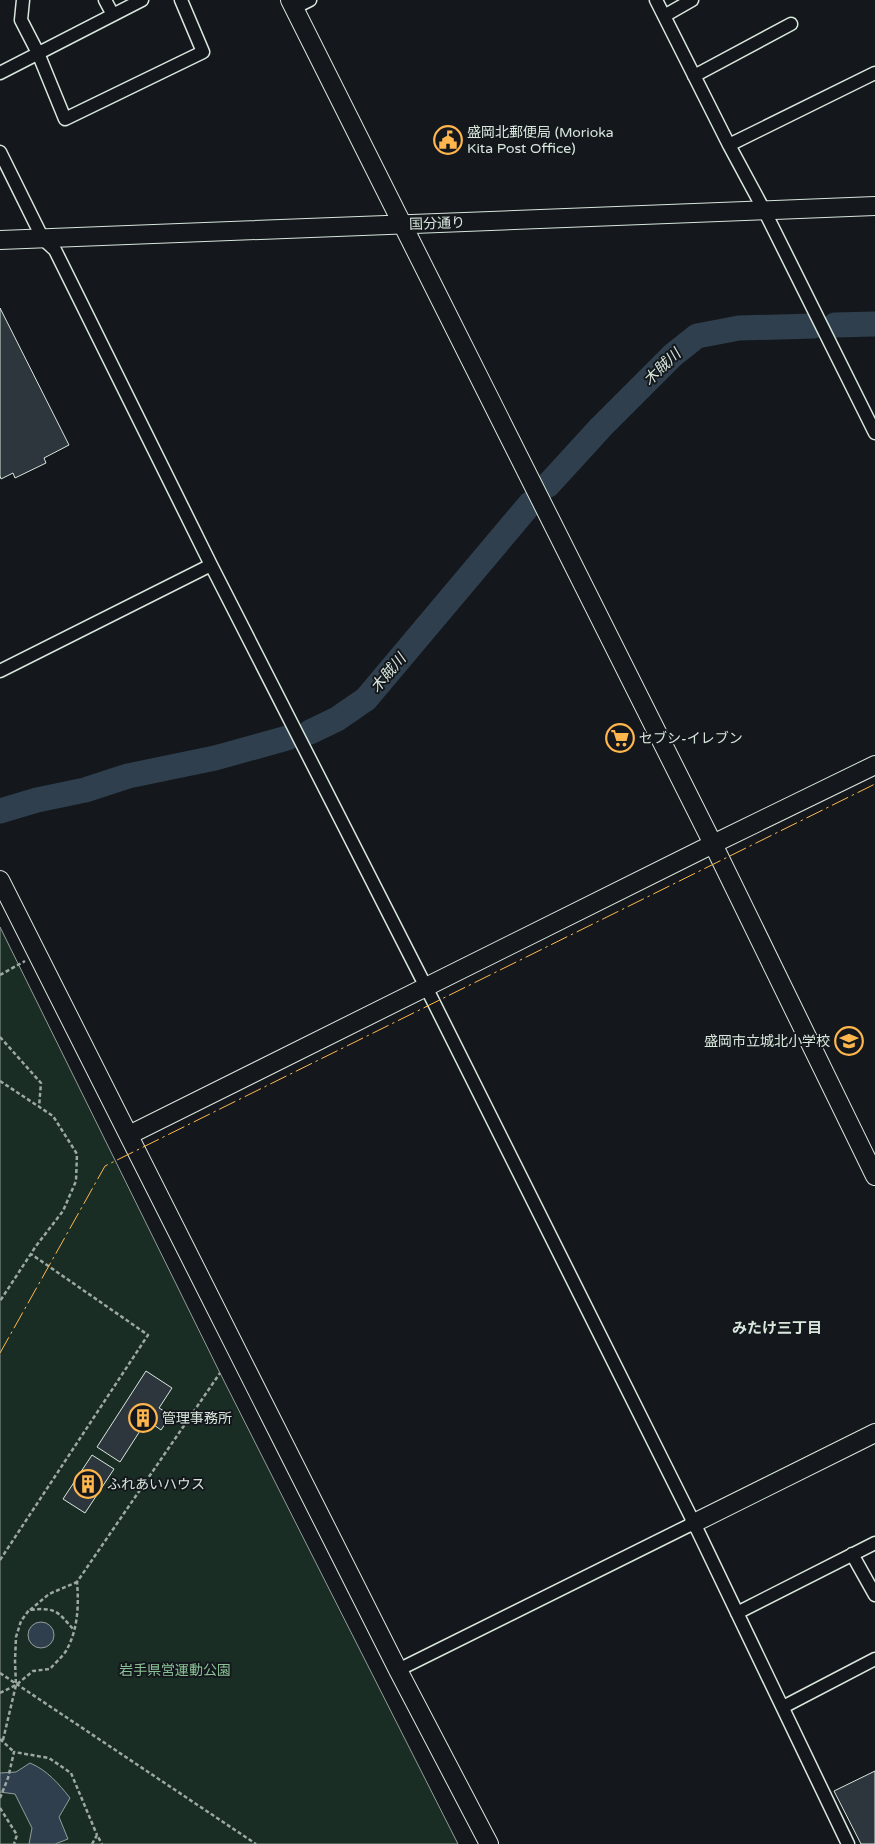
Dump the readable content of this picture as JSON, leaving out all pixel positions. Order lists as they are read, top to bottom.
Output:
{
  "streets": {
    "street": ["国分通り"]
  },
  "districts": ["みたけ三丁目"],
  "water": ["木賊川"],
  "parks": ["岩手県営運動公園"],
  "places": {
    "public building": ["盛岡北郵便局 (Morioka Kita Post Office)"],
    "supermarket": ["セブン-イレブン"],
    "school or university": ["盛岡市立城北小学校"],
    "building": ["管理事務所", "ふれあいハウス"]
  }
}
